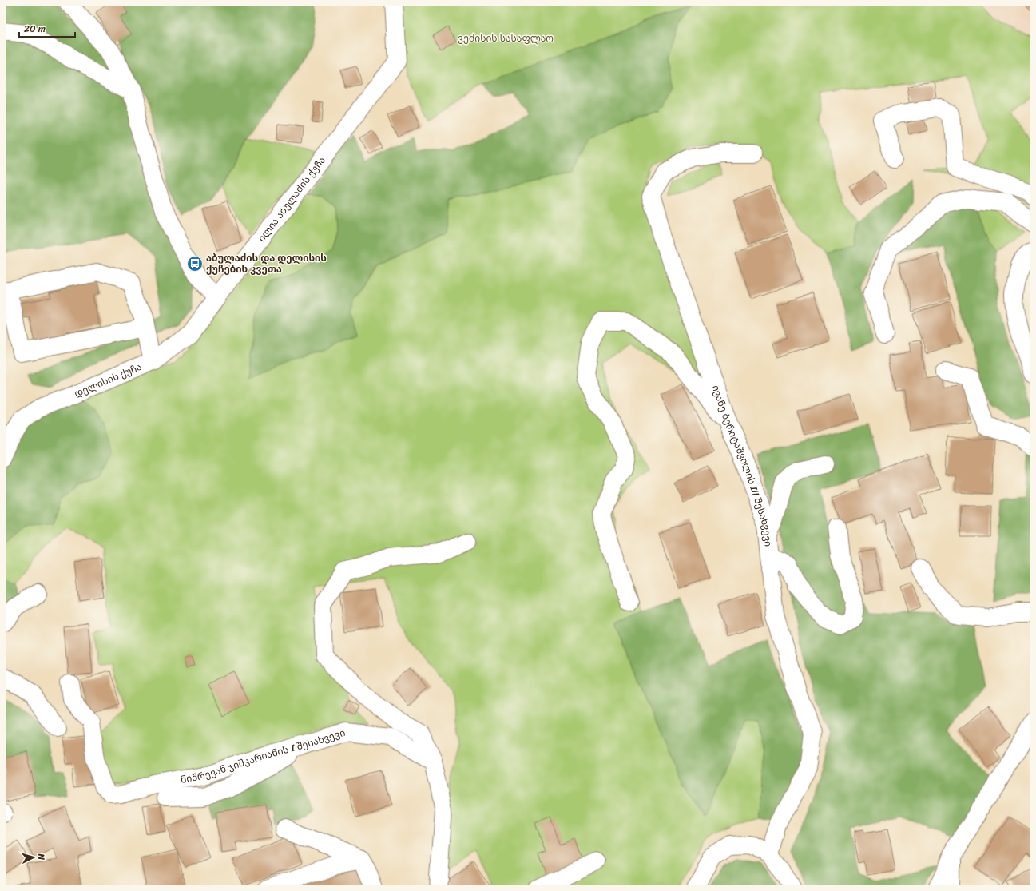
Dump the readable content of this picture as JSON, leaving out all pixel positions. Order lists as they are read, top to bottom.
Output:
{
  "streets": {
    "street": [
      "ილია აბულაძის ქუჩა",
      "დელისის ქუჩა",
      "ივანე ბერიტაშვილის III შესახვევი",
      "ნიშრევან ჯიშკარიანის I შესახვევი"
    ]
  },
  "crossings": [
    ["ილია აბულაძის ქუჩა", "დელისის ქუჩა"]
  ],
  "parks": ["ვეძისის სასაფლაო"],
  "places": {
    "bus stop": ["აბულაძის და დელისის ქუჩების კვეთა"]
  },
  "scale_bar": "20 m",
  "north": "right"
}
